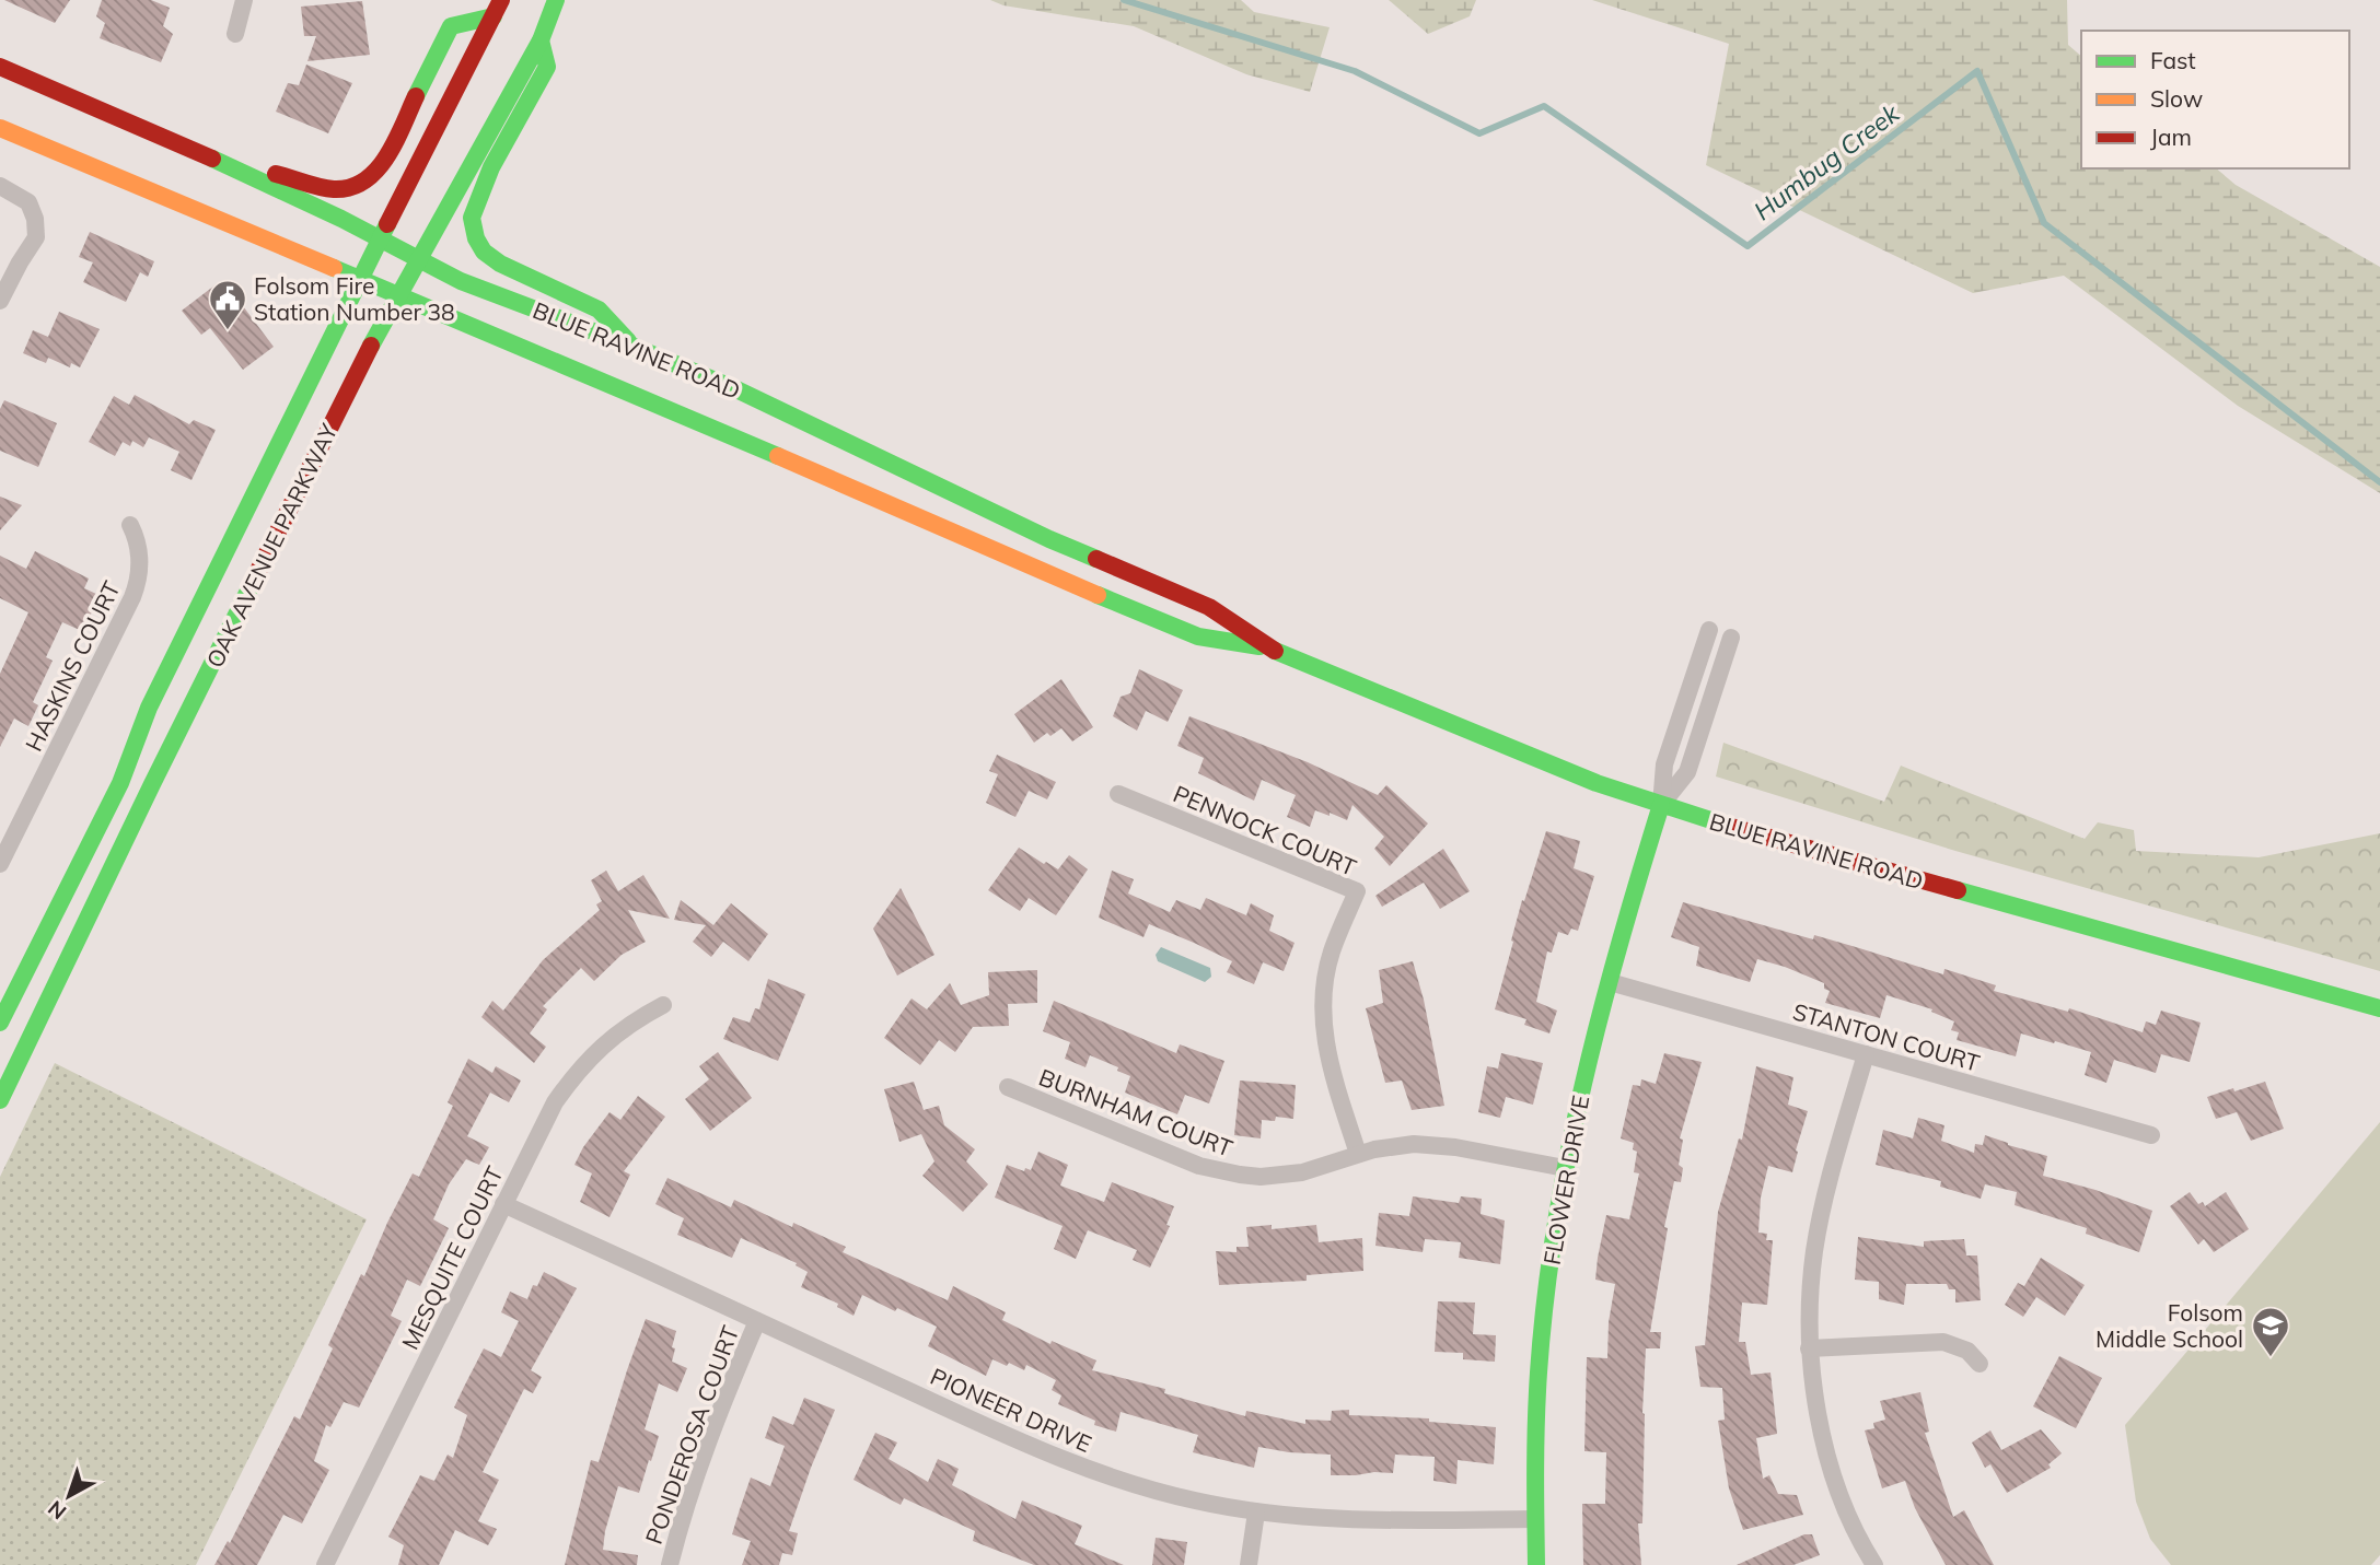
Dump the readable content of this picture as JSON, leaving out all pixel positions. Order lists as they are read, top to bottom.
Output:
{
  "streets": {
    "main road": ["BLUE RAVINE ROAD", "OAK AVENUE PARKWAY", "FLOWER DRIVE"],
    "street": [
      "HASKINS COURT",
      "PENNOCK COURT",
      "STANTON COURT",
      "BURNHAM COURT",
      "MESQUITE COURT",
      "PIONEER DRIVE",
      "PONDEROSA COURT"
    ]
  },
  "crossings": [
    ["BLUE RAVINE ROAD", "OAK AVENUE PARKWAY"],
    ["BLUE RAVINE ROAD", "FLOWER DRIVE"],
    ["PENNOCK COURT", "BURNHAM COURT"],
    ["STANTON COURT", "FLOWER DRIVE"],
    ["BURNHAM COURT", "FLOWER DRIVE"],
    ["FLOWER DRIVE", "PIONEER DRIVE"],
    ["MESQUITE COURT", "PIONEER DRIVE"],
    ["PIONEER DRIVE", "PONDEROSA COURT"]
  ],
  "water": ["Humbug Creek"],
  "places": {
    "public building": ["Folsom Fire Station Number 38"],
    "school or university": ["Folsom Middle School"]
  },
  "legend": ["Fast", "Slow", "Jam"],
  "north": "bottom left"
}
